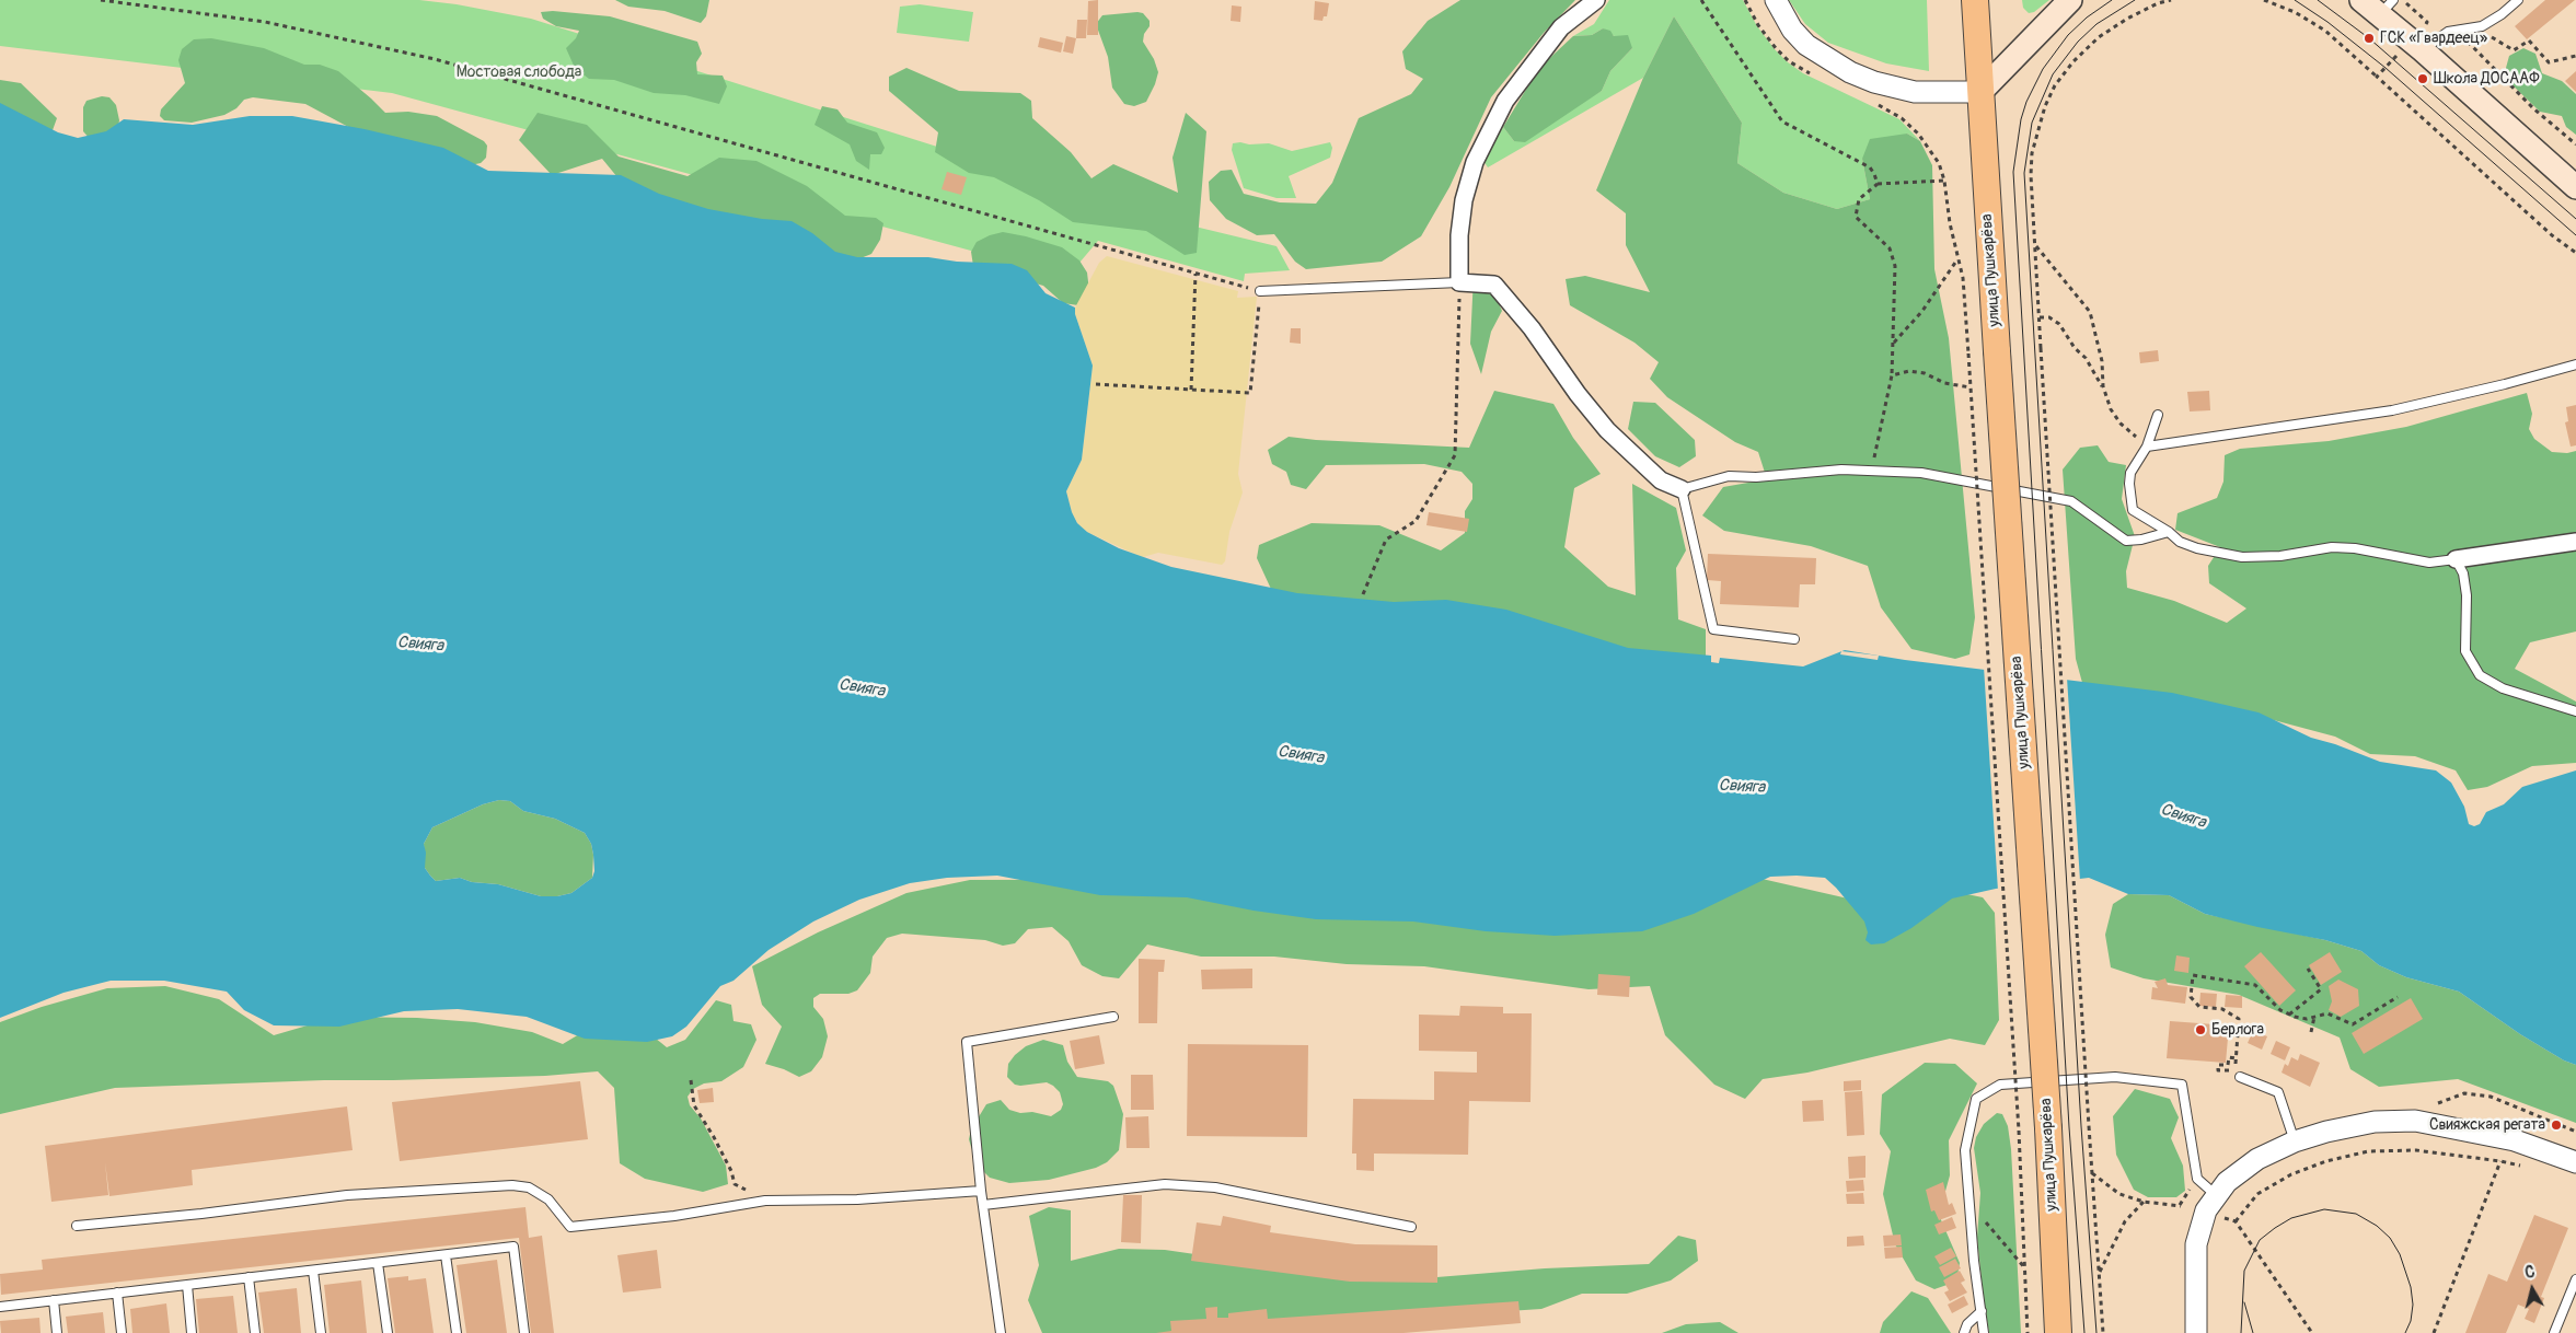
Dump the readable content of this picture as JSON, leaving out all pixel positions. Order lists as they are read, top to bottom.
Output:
{
  "streets": {
    "main road": ["улица Пушкарёва"]
  },
  "water": ["Свияга"],
  "parks": ["Мостовая слобода"],
  "places": [
    "ГСК «Гвардеец»",
    "Школа ДОСААФ",
    "Берлога",
    "Свияжская регата"
  ],
  "north": "top"
}
